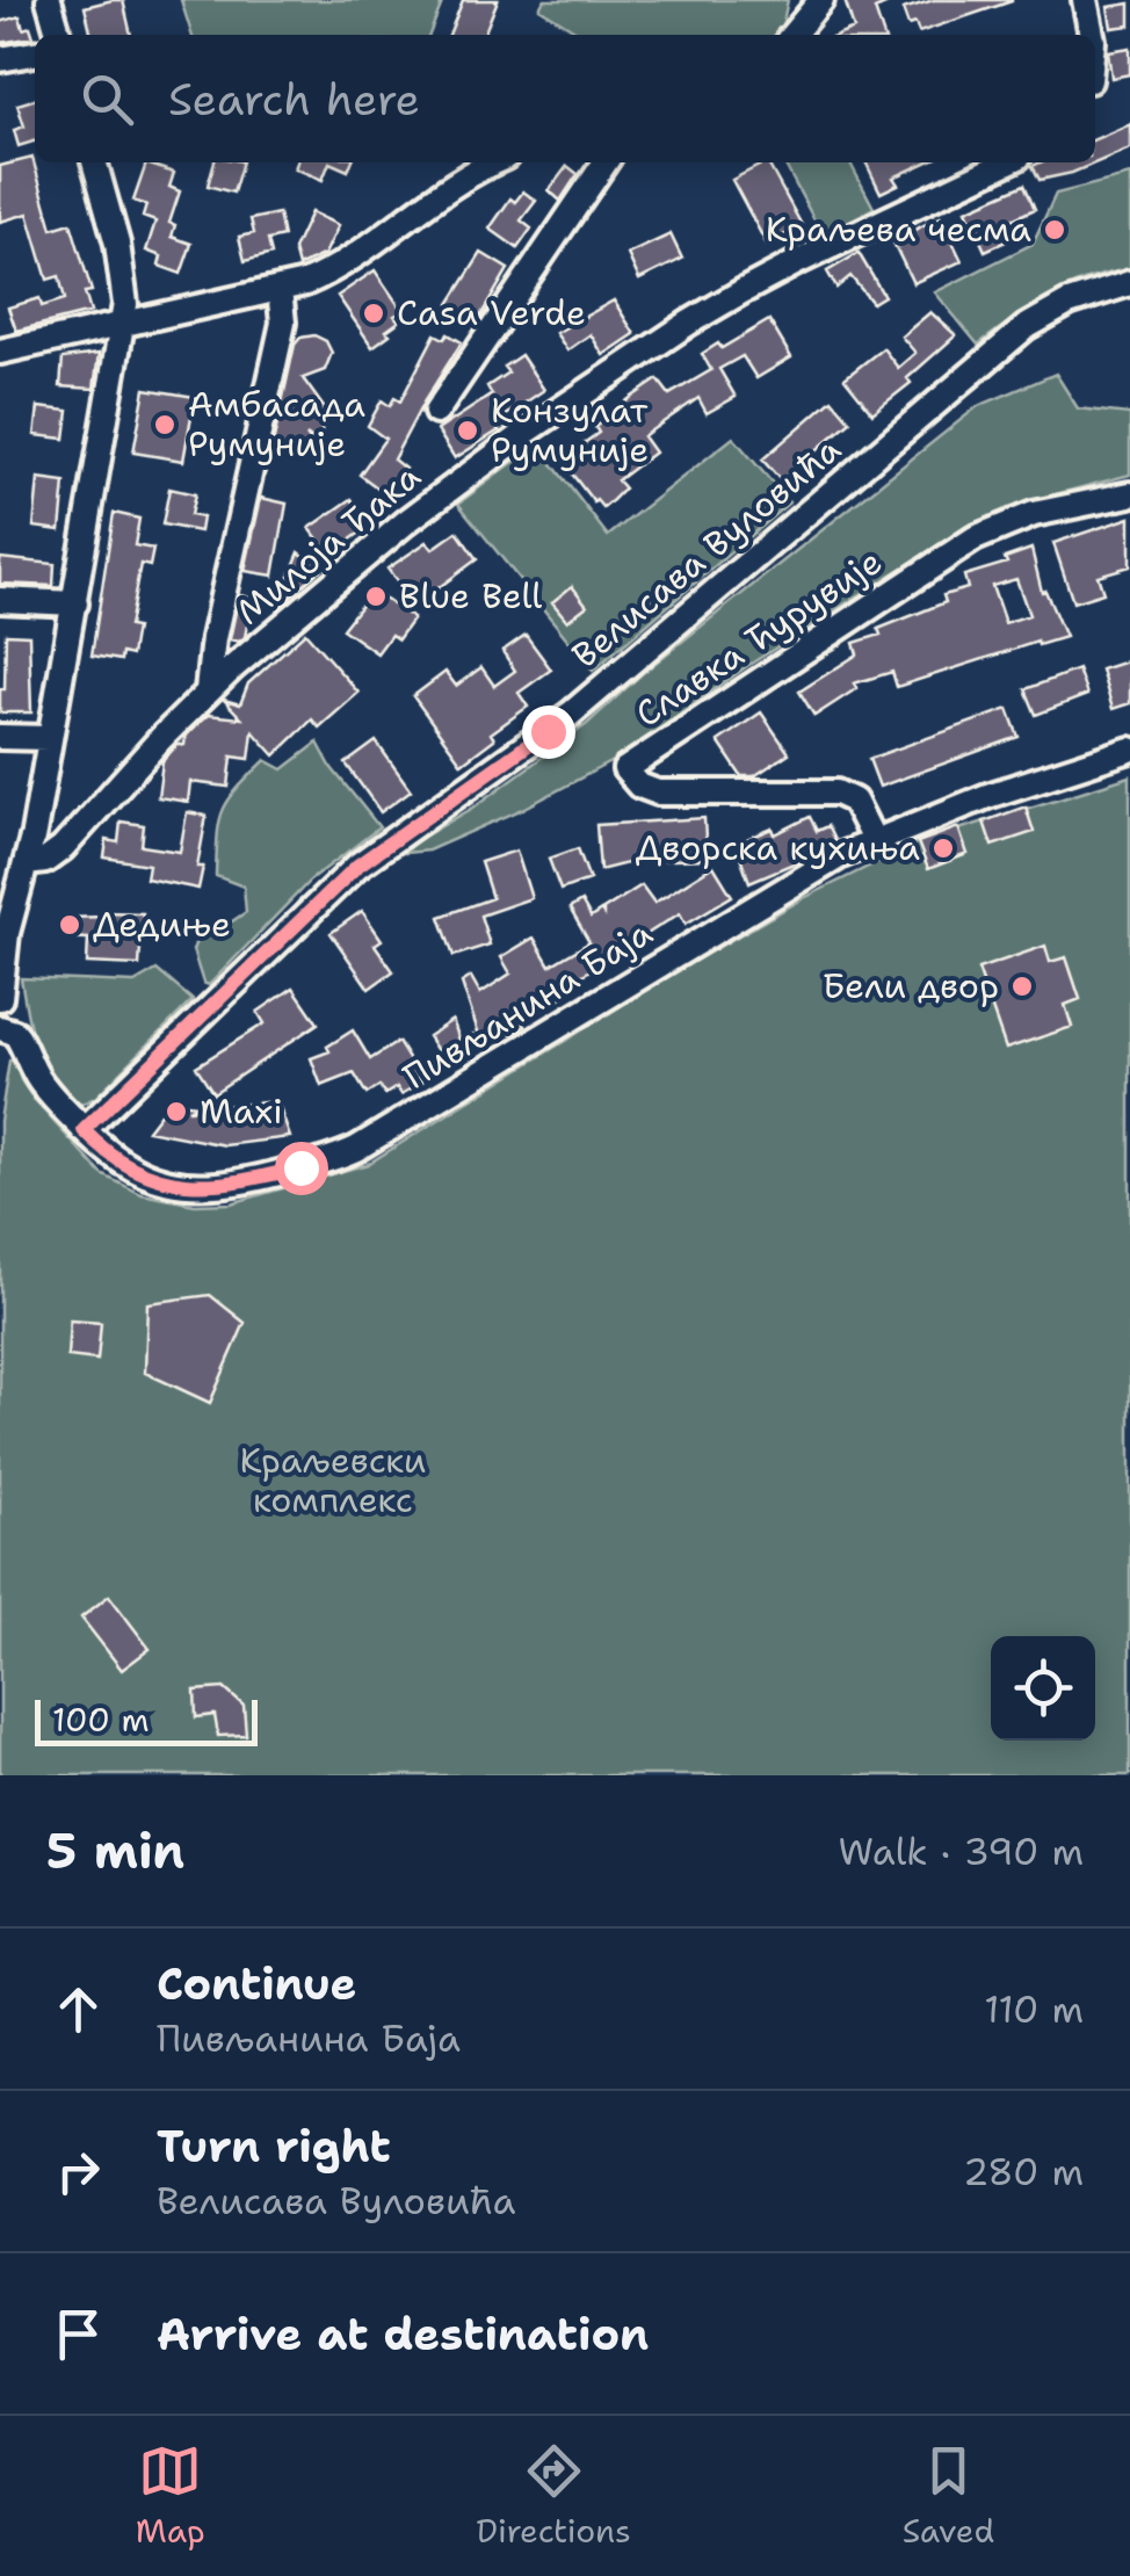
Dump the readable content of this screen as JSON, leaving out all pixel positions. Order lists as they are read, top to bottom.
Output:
{
  "streets": {
    "street": [
      "Милоја Ђака",
      "Велисава Вуловића",
      "Славка Ћурувије",
      "Пивљанина Баја"
    ]
  },
  "crossings": [
    ["Велисава Вуловића", "Пивљанина Баја"],
    ["Славка Ћурувије", "Пивљанина Баја"]
  ],
  "parks": ["Краљевски комплекс"],
  "places": [
    "Краљева чесма",
    "Casa Verde",
    "Амбасада Румуније",
    "Конзулат Румуније",
    "Blue Bell",
    "Дворска кухиња",
    "Дедиње",
    "Бели двор",
    "Maxi"
  ],
  "scale_bar": "100 m",
  "page": {
    "search": "Search here",
    "scale": "100 m",
    "heading": ["5 min", "Walk · 390 m"],
    "list": [
      ["Continue", "Пивљанина Баја", "110 m"],
      ["Turn right", "Велисава Вуловића", "280 m"],
      "Arrive at destination"
    ],
    "nav": ["Map", "Directions", "Saved"]
  }
}
